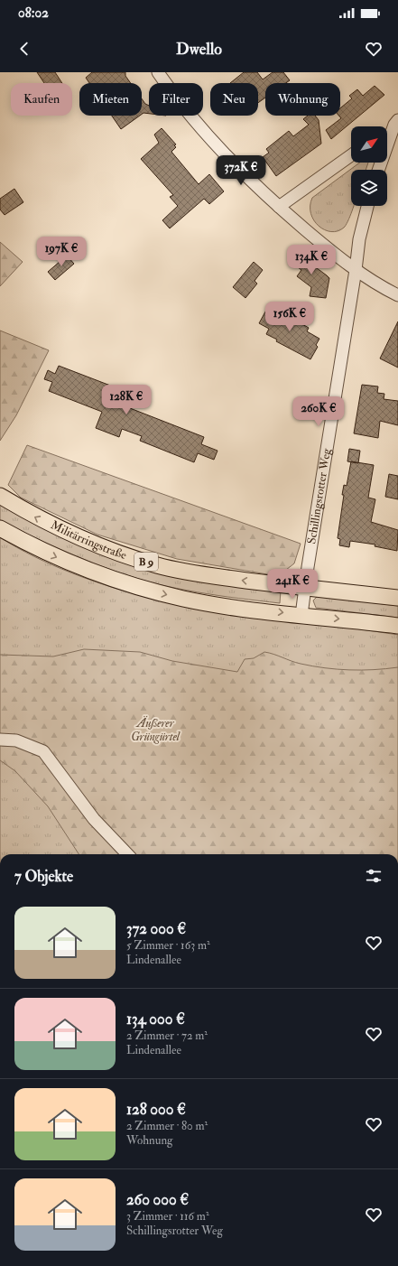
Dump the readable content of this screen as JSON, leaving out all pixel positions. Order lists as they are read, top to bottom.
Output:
{
  "streets": {
    "main road": ["Militärringstraße", "B 9"],
    "street": ["Schillingsrotter Weg"]
  },
  "crossings": [
    ["Schillingsrotter Weg", "Militärringstraße"],
    ["Schillingsrotter Weg", "B 9"]
  ],
  "parks": ["Äußerer Grüngürtel"],
  "north": "top right",
  "page": {
    "status": "08:02",
    "header": "Dwello",
    "chip": [
      "Kaufen",
      "Mieten",
      "Filter",
      "Neu",
      "Wohnung"
    ],
    "price": [
      "372K €",
      "197K €",
      "134K €",
      "156K €",
      "128K €",
      "260K €",
      "241K €"
    ],
    "heading": "7 Objekte",
    "list": [
      {
        "name": "372 000 €",
        "note": "5 Zimmer · 163 m² · Lindenallee"
      },
      {
        "name": "134 000 €",
        "note": "2 Zimmer · 72 m² · Lindenallee"
      },
      {
        "name": "128 000 €",
        "note": "2 Zimmer · 80 m² · Wohnung"
      },
      {
        "name": "260 000 €",
        "note": "3 Zimmer · 116 m² · Schillingsrotter Weg"
      }
    ]
  }
}
